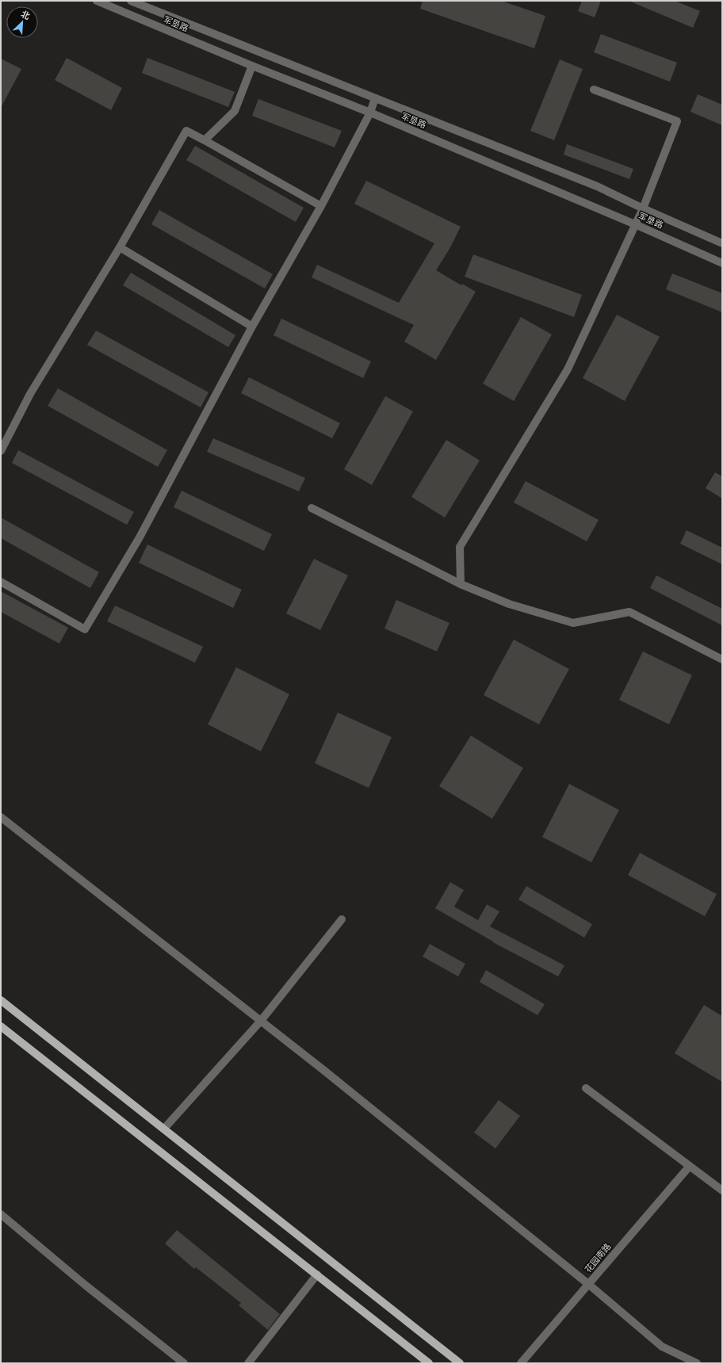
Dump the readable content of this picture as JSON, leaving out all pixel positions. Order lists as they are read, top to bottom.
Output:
{
  "streets": {
    "street": ["军垦路", "花园南路"]
  },
  "north": "top right"
}
